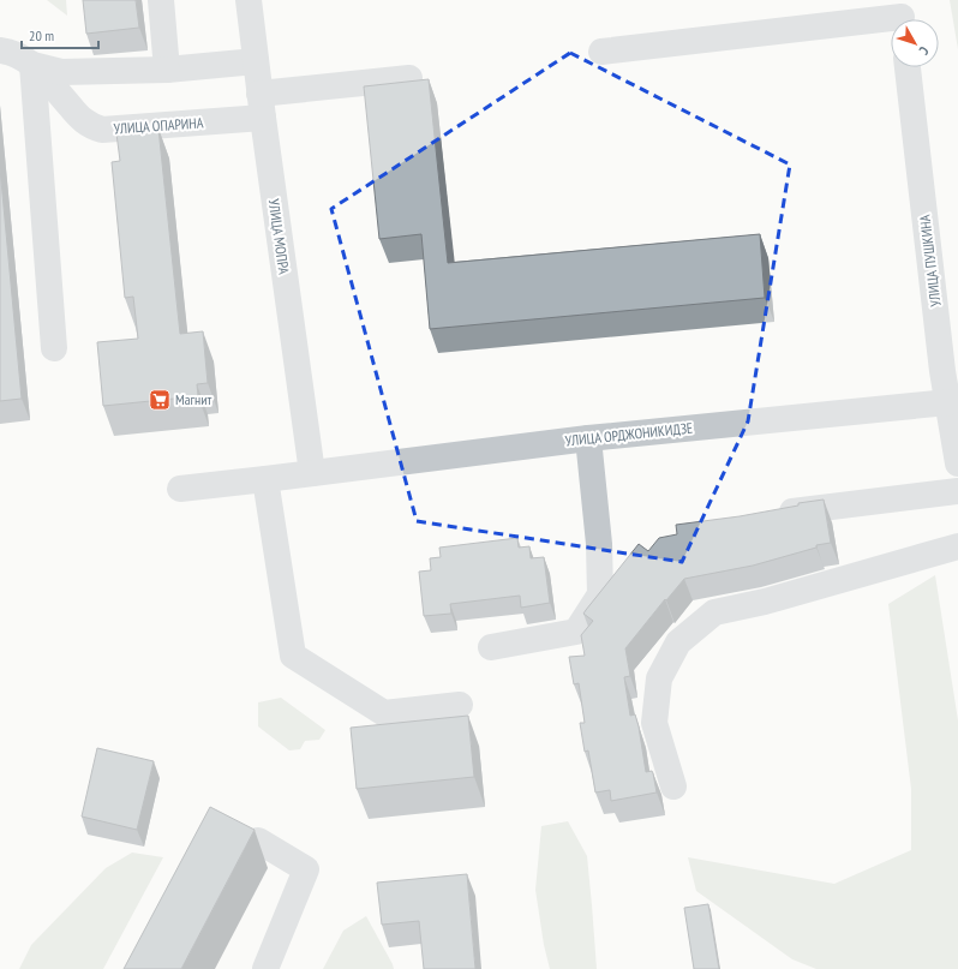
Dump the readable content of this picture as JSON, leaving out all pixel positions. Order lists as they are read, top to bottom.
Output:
{
  "streets": {
    "street": [
      "УЛИЦА ОПАРИНА",
      "УЛИЦА МОПРА",
      "УЛИЦА ПУШКИНА",
      "УЛИЦА ОРДЖОНИКИДЗЕ"
    ]
  },
  "crossings": [
    ["УЛИЦА ОПАРИНА", "УЛИЦА МОПРА"],
    ["УЛИЦА МОПРА", "УЛИЦА ОРДЖОНИКИДЗЕ"],
    ["УЛИЦА ПУШКИНА", "УЛИЦА ОРДЖОНИКИДЗЕ"]
  ],
  "places": {
    "supermarket": ["Магнит"]
  },
  "scale_bar": "20 m",
  "north": "bottom right"
}
